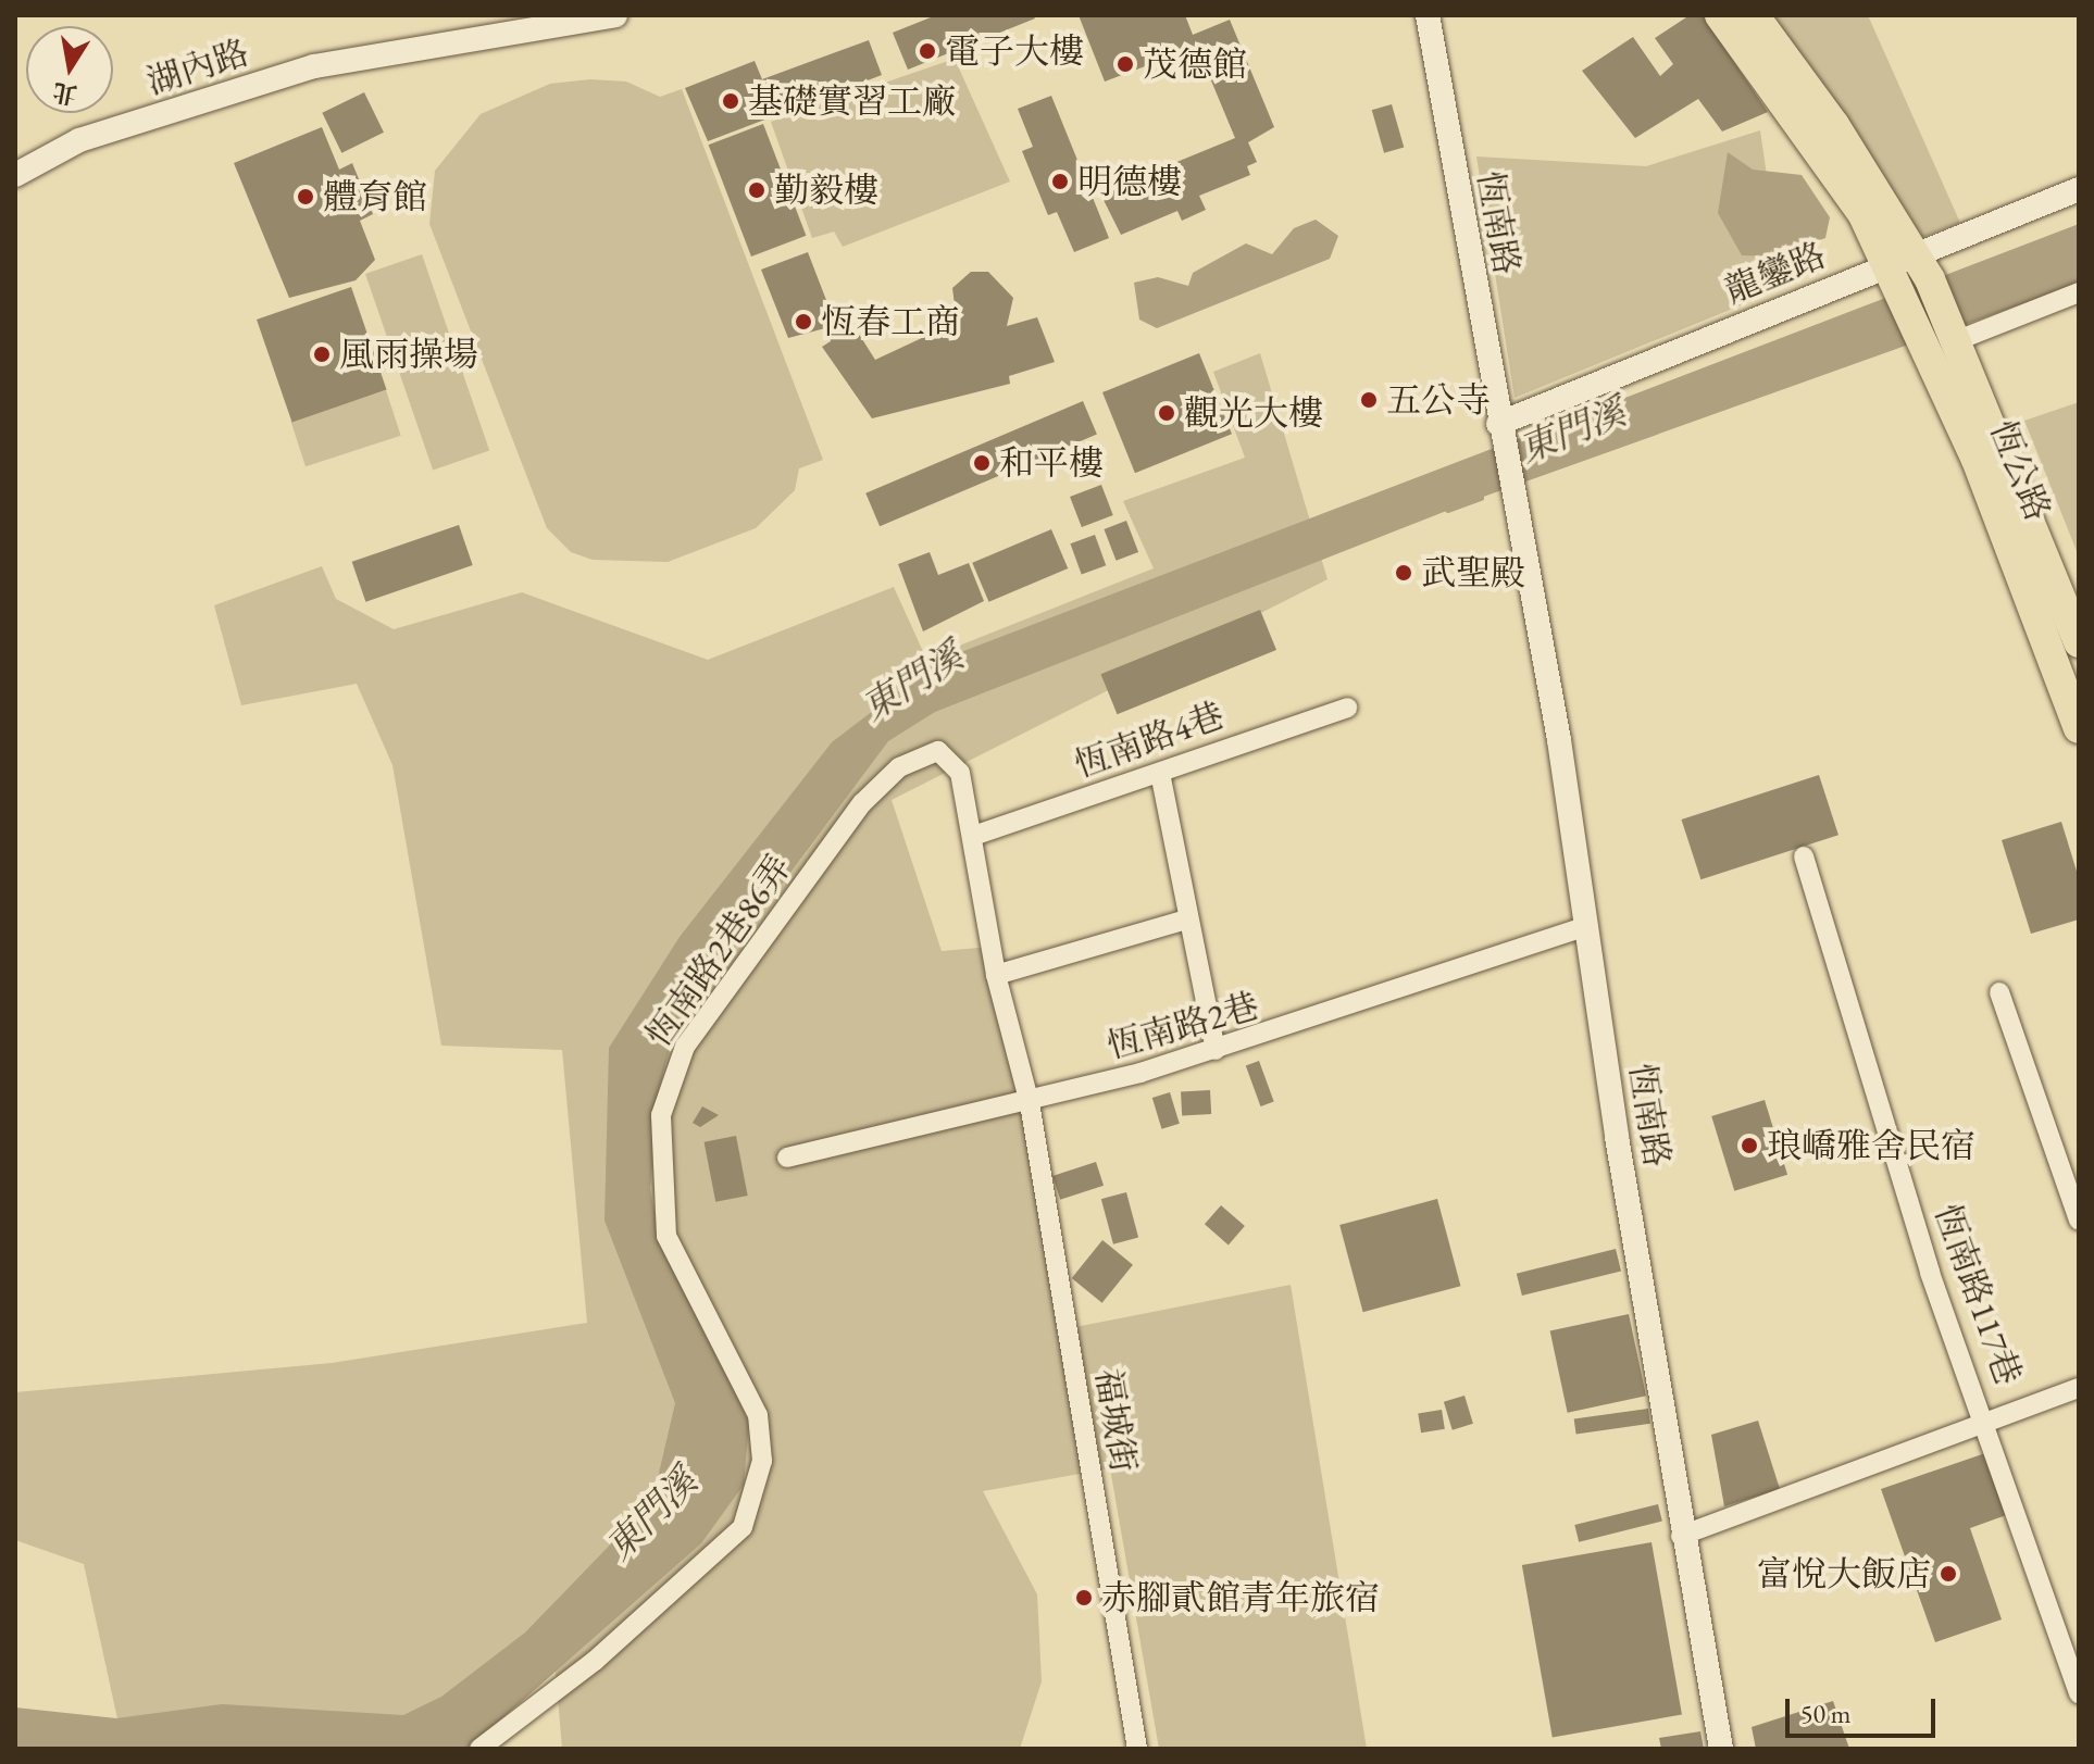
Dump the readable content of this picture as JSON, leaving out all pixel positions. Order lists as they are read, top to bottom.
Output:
{
  "streets": {
    "main road": ["恆公路"],
    "street": [
      "湖內路",
      "恆南路",
      "龍鑾路",
      "恆南路4巷",
      "恆南路2巷86弄",
      "恆南路2巷",
      "恆南路117巷",
      "福城街"
    ]
  },
  "crossings": [
    ["恆南路", "龍鑾路"],
    ["恆南路", "恆南路2巷"],
    ["恆南路", "恆南路117巷"],
    ["恆南路4巷", "恆南路2巷86弄"],
    ["恆南路2巷86弄", "恆南路2巷"],
    ["恆南路2巷86弄", "福城街"],
    ["恆南路2巷", "福城街"]
  ],
  "water": ["東門溪"],
  "places": [
    "電子大樓",
    "茂德館",
    "基礎實習工廠",
    "明德樓",
    "勤毅樓",
    "體育館",
    "恆春工商",
    "風雨操場",
    "五公寺",
    "觀光大樓",
    "和平樓",
    "武聖殿",
    "琅嶠雅舍民宿",
    "富悅大飯店",
    "赤腳貳館青年旅宿"
  ],
  "scale_bar": "50 m",
  "north": "bottom"
}
